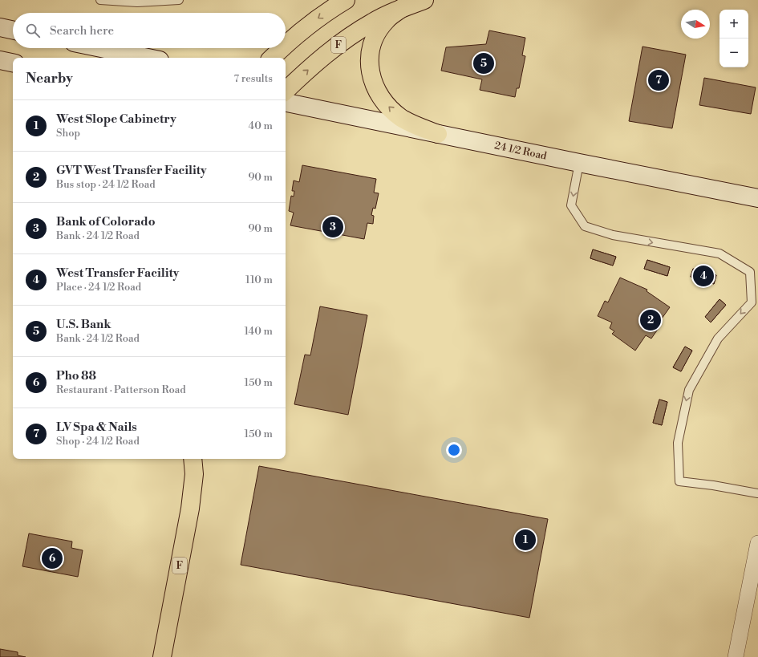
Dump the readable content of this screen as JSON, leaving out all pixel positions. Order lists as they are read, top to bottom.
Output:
{
  "streets": {
    "main road": ["F"],
    "street": ["24 1/2 Road"]
  },
  "north": "right",
  "page": {
    "map_buttons": ["+", "−"],
    "search": "Search here",
    "pins": [
      "5",
      "7",
      "3",
      "4",
      "2",
      "1",
      "6"
    ],
    "heading": ["Nearby", "7 results"],
    "list": [
      {
        "mark": "1",
        "name": "West Slope Cabinetry",
        "note": "Shop",
        "value": "40 m"
      },
      {
        "mark": "2",
        "name": "GVT West Transfer Facility",
        "note": "Bus stop · 24 1/2 Road",
        "value": "90 m"
      },
      {
        "mark": "3",
        "name": "Bank of Colorado",
        "note": "Bank · 24 1/2 Road",
        "value": "90 m"
      },
      {
        "mark": "4",
        "name": "West Transfer Facility",
        "note": "Place · 24 1/2 Road",
        "value": "110 m"
      },
      {
        "mark": "5",
        "name": "U.S. Bank",
        "note": "Bank · 24 1/2 Road",
        "value": "140 m"
      },
      {
        "mark": "6",
        "name": "Pho 88",
        "note": "Restaurant · Patterson Road",
        "value": "150 m"
      },
      {
        "mark": "7",
        "name": "LV Spa & Nails",
        "note": "Shop · 24 1/2 Road",
        "value": "150 m"
      }
    ]
  }
}
